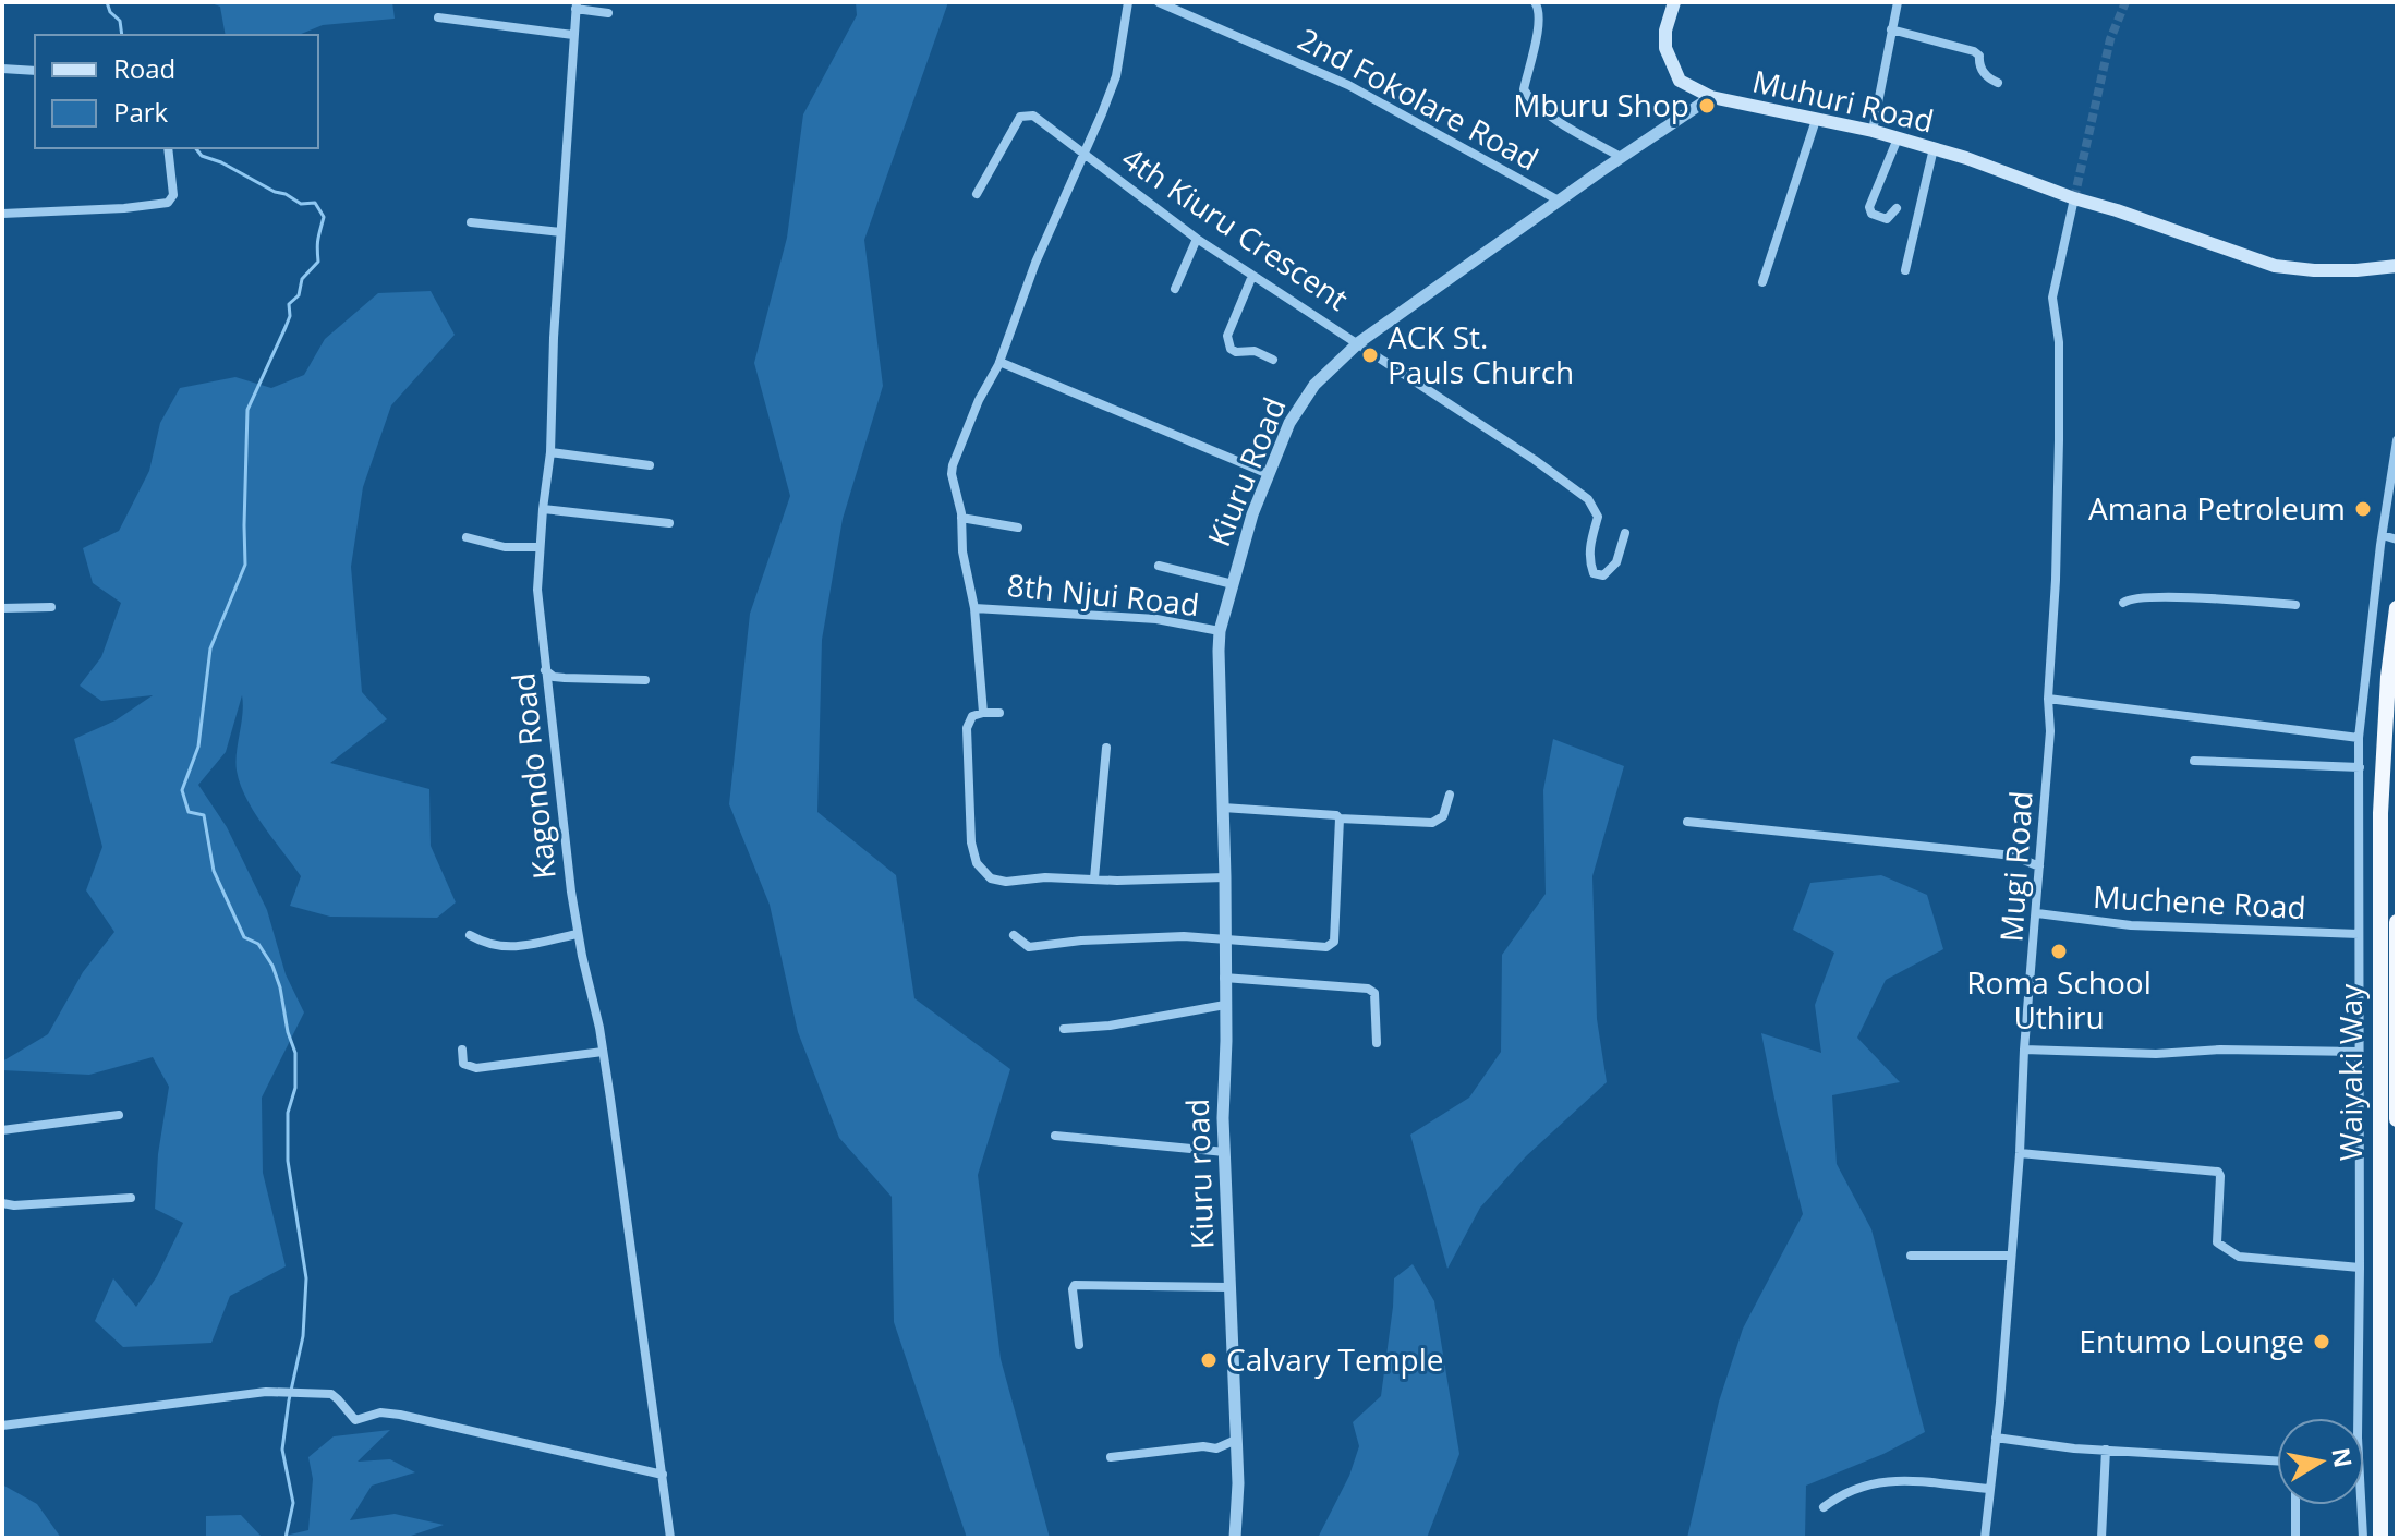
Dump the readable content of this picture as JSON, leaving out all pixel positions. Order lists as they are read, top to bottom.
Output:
{
  "streets": {
    "highway": ["Waiyaki Way"],
    "main road": ["Muhuri Road"],
    "street": [
      "2nd Fokolare Road",
      "4th Kiuru Crescent",
      "Kiuru Road",
      "8th Njui Road",
      "Kagondo Road",
      "Mugi Road",
      "Muchene Road",
      "Kiuru road"
    ]
  },
  "crossings": [
    ["2nd Fokolare Road", "Kiuru Road"],
    ["Muhuri Road", "Kiuru Road"],
    ["Muhuri Road", "Mugi Road"],
    ["4th Kiuru Crescent", "Kiuru Road"],
    ["Kiuru Road", "8th Njui Road"],
    ["Kiuru Road", "Kiuru road"],
    ["Mugi Road", "Muchene Road"]
  ],
  "places": [
    "Mburu Shop",
    "ACK St. Pauls Church",
    "Amana Petroleum",
    "Roma School Uthiru",
    "Entumo Lounge",
    "Calvary Temple"
  ],
  "legend": ["Road", "Park"],
  "north": "right"
}
